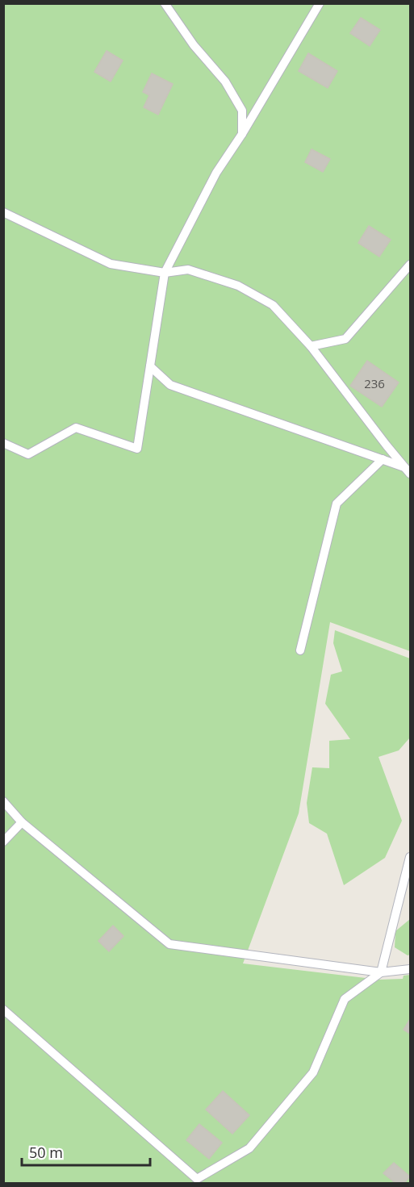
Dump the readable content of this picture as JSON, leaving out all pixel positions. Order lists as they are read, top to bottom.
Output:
{
  "house_numbers": ["236"],
  "scale_bar": "50 m"
}
